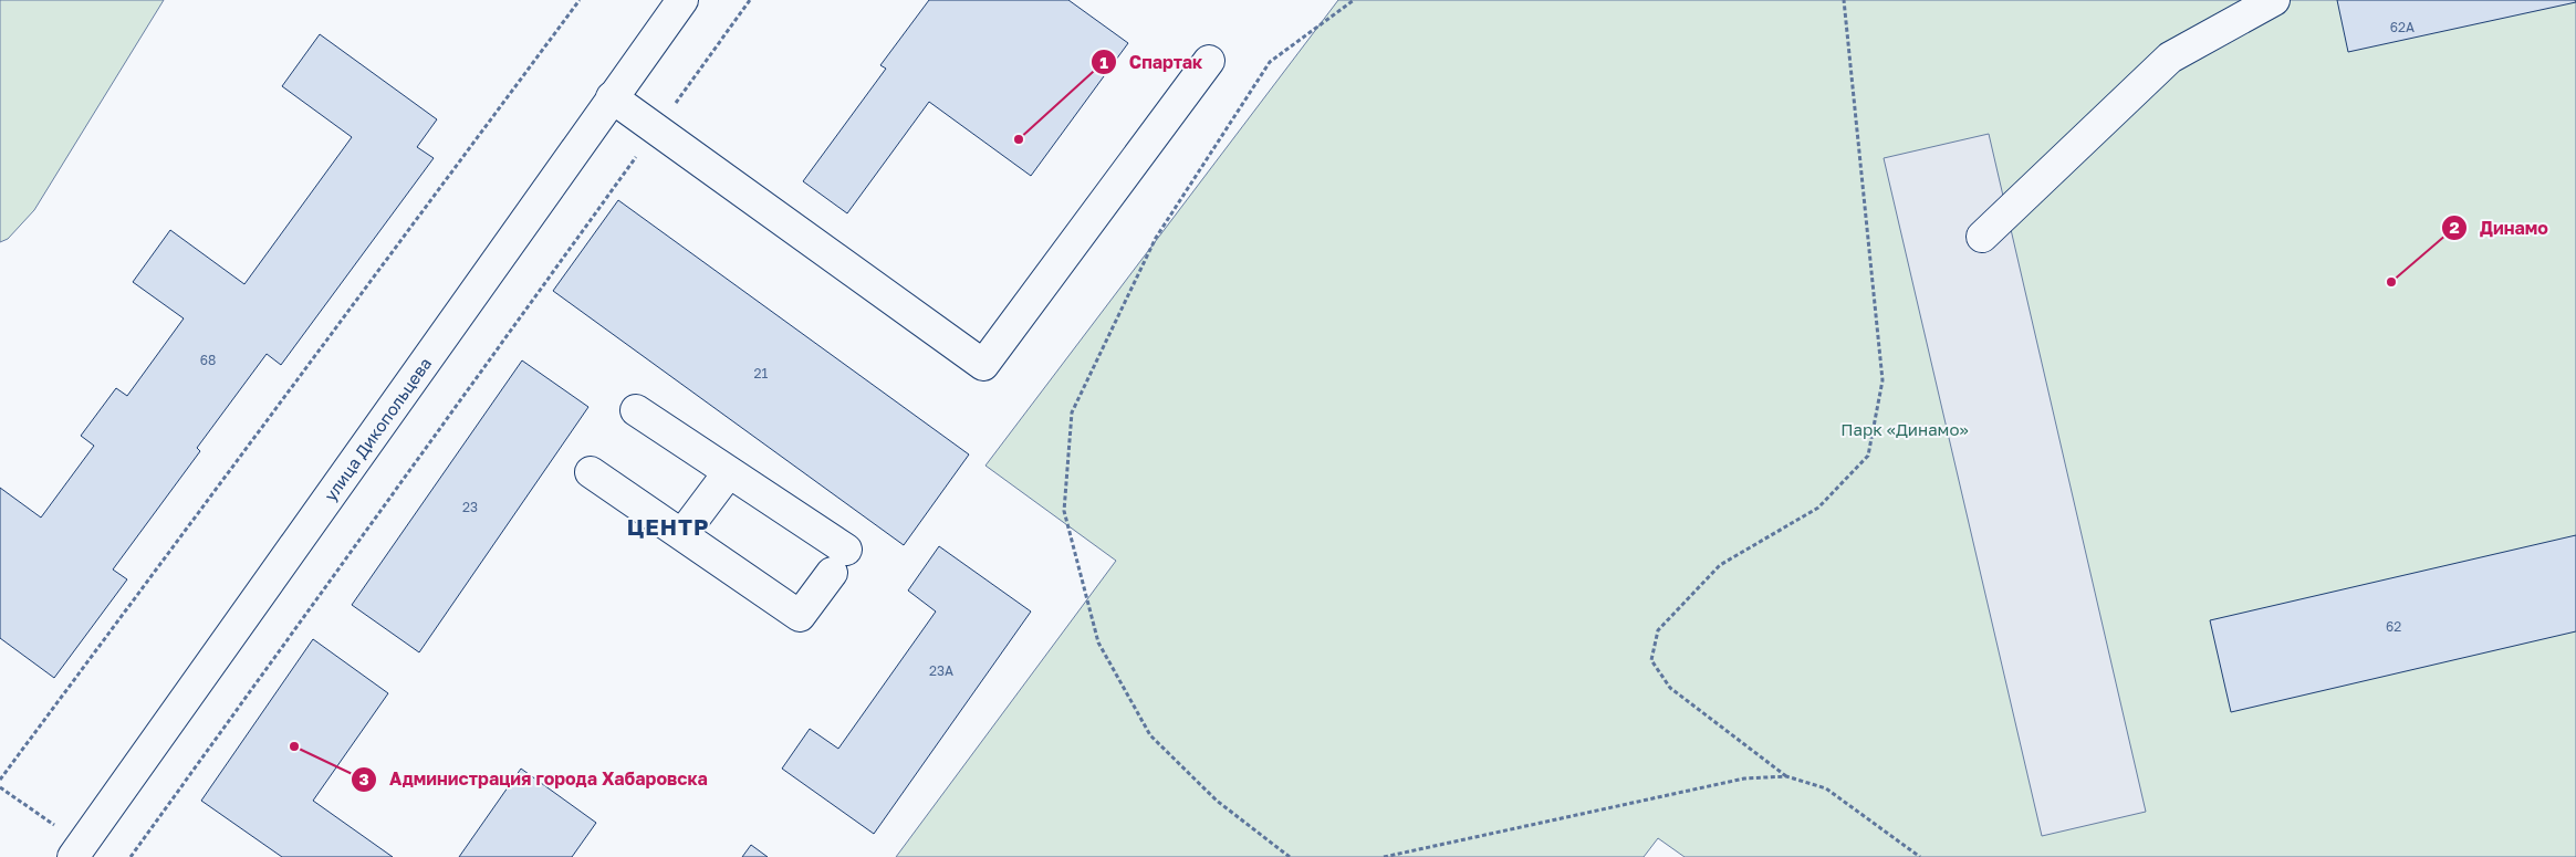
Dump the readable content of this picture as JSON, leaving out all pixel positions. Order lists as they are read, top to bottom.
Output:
{
  "streets": {
    "main road": ["улица Дикопольцева"]
  },
  "districts": ["ЦЕНТР"],
  "parks": ["Парк «Динамо»"],
  "places": ["Спартак", "Динамо", "Администрация города Хабаровска"],
  "house_numbers": [
    "62А",
    "68",
    "21",
    "23",
    "62",
    "23А"
  ]
}
